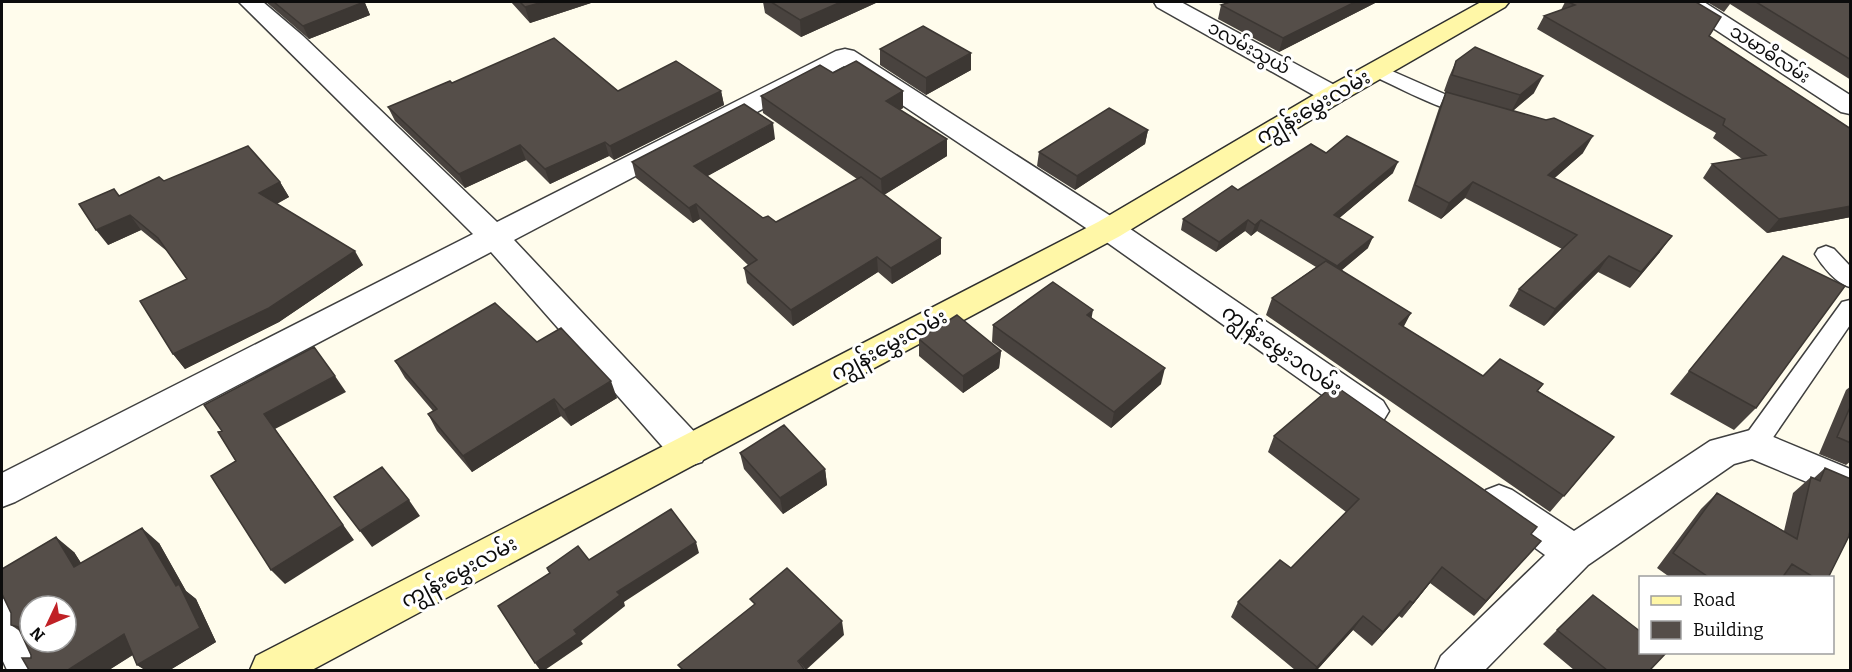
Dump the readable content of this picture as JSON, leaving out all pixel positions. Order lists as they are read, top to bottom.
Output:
{
  "streets": {
    "street": [
      "၁လမ်းသွယ်",
      "သမာဓိလမ်း",
      "ကျွန်းမွှေးလမ်း",
      "ကျွန်းမွှေး၁လမ်း"
    ]
  },
  "crossings": [
    ["၁လမ်းသွယ်", "ကျွန်းမွှေးလမ်း"],
    ["ကျွန်းမွှေးလမ်း", "ကျွန်းမွှေး၁လမ်း"]
  ],
  "legend": ["Road", "Building"],
  "north": "bottom left"
}
